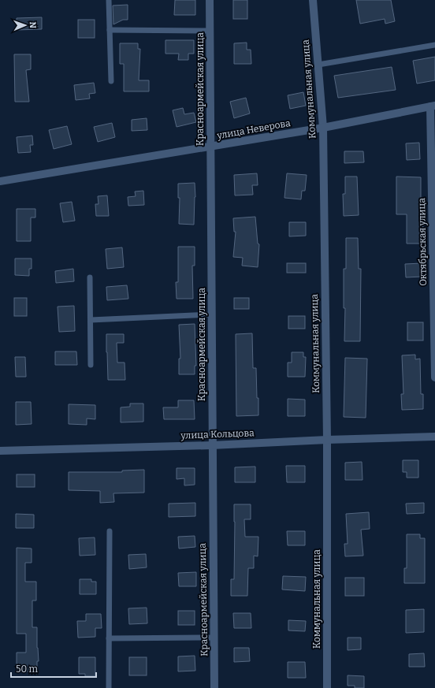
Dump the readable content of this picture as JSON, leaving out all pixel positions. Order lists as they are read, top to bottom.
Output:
{
  "streets": {
    "street": [
      "Красноармейская улица",
      "Коммунальная улица",
      "улица Неверова",
      "Октябрьская улица",
      "улица Кольцова"
    ]
  },
  "crossings": [
    ["Красноармейская улица", "улица Неверова"],
    ["Красноармейская улица", "улица Кольцова"],
    ["Коммунальная улица", "улица Неверова"],
    ["Коммунальная улица", "улица Кольцова"],
    ["улица Неверова", "Октябрьская улица"]
  ],
  "scale_bar": "50 m",
  "north": "right"
}
